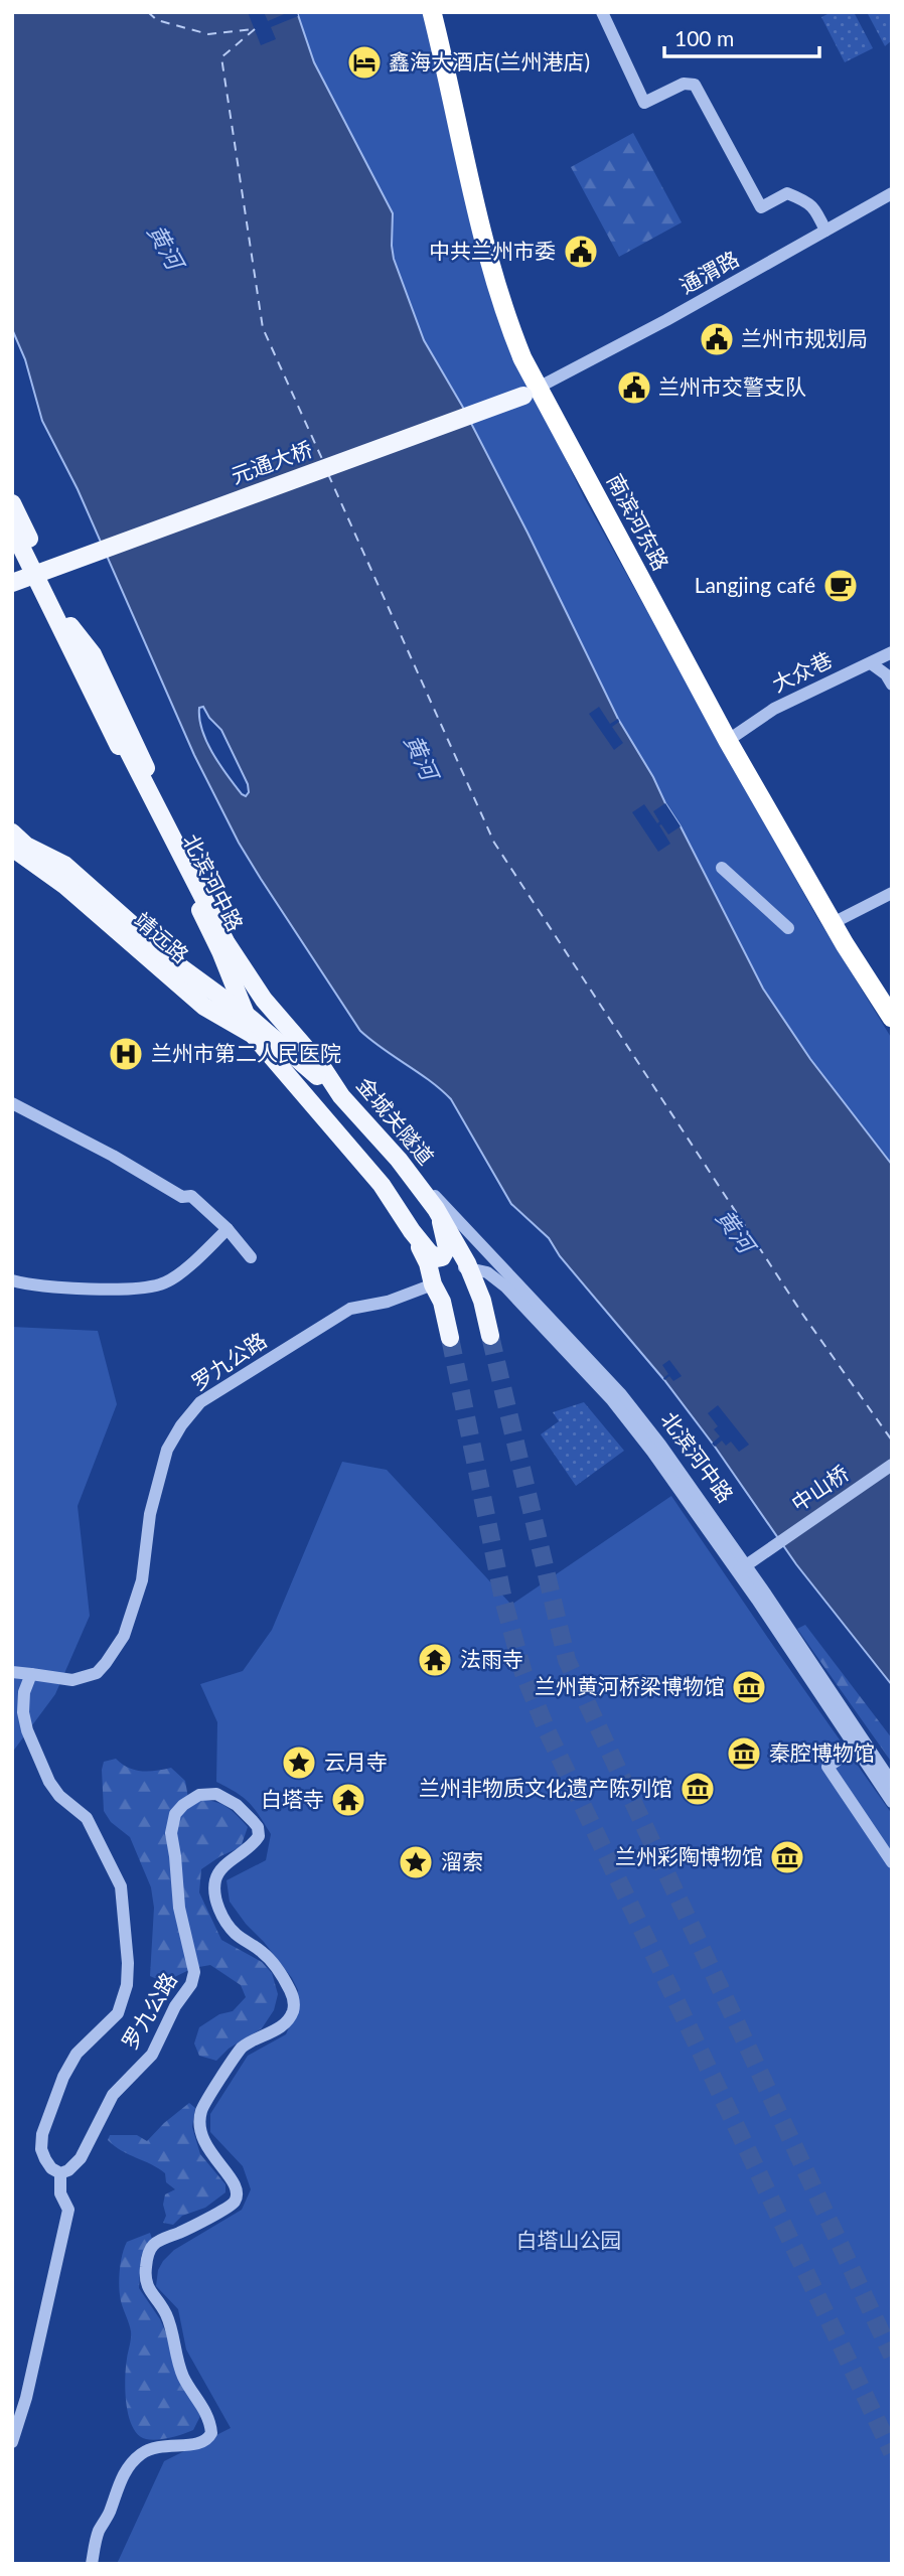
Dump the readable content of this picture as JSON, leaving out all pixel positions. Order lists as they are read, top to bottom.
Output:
{
  "streets": {
    "highway": ["南滨河东路"],
    "main road": [
      "元通大桥",
      "北滨河中路",
      "靖远路",
      "金城关隧道"
    ],
    "street": [
      "通渭路",
      "大众巷",
      "罗九公路",
      "中山桥"
    ]
  },
  "crossings": [
    ["通渭路", "元通大桥"],
    ["通渭路", "南滨河东路"],
    ["元通大桥", "南滨河东路"],
    ["南滨河东路", "大众巷"],
    ["北滨河中路", "靖远路"],
    ["北滨河中路", "中山桥"]
  ],
  "water": ["黄河"],
  "parks": ["白塔山公园"],
  "places": {
    "hotel": ["鑫海大酒店(兰州港店)"],
    "public building": ["中共兰州市委", "兰州市规划局", "兰州市交警支队"],
    "cafe": ["Langjing café"],
    "hospital": ["兰州市第二人民医院"],
    "temple": ["法雨寺", "白塔寺"],
    "museum": [
      "兰州黄河桥梁博物馆",
      "秦腔博物馆",
      "兰州非物质文化遗产陈列馆",
      "兰州彩陶博物馆"
    ],
    "place": ["云月寺", "溜索"]
  },
  "scale_bar": "100 m"
}
